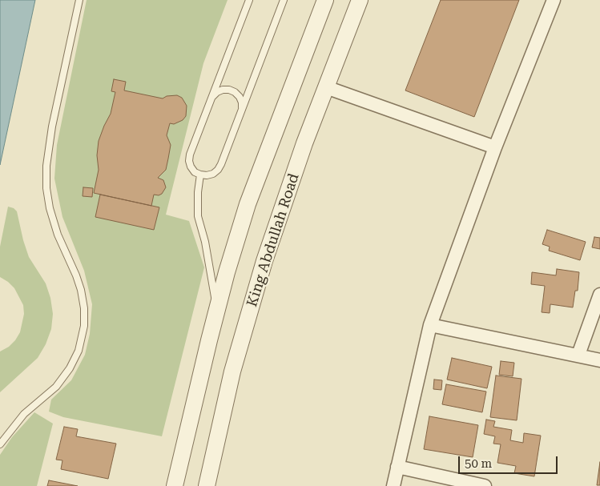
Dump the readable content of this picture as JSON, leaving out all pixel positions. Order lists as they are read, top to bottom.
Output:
{
  "streets": {
    "street": ["King Abdullah Road"]
  },
  "scale_bar": "50 m"
}
